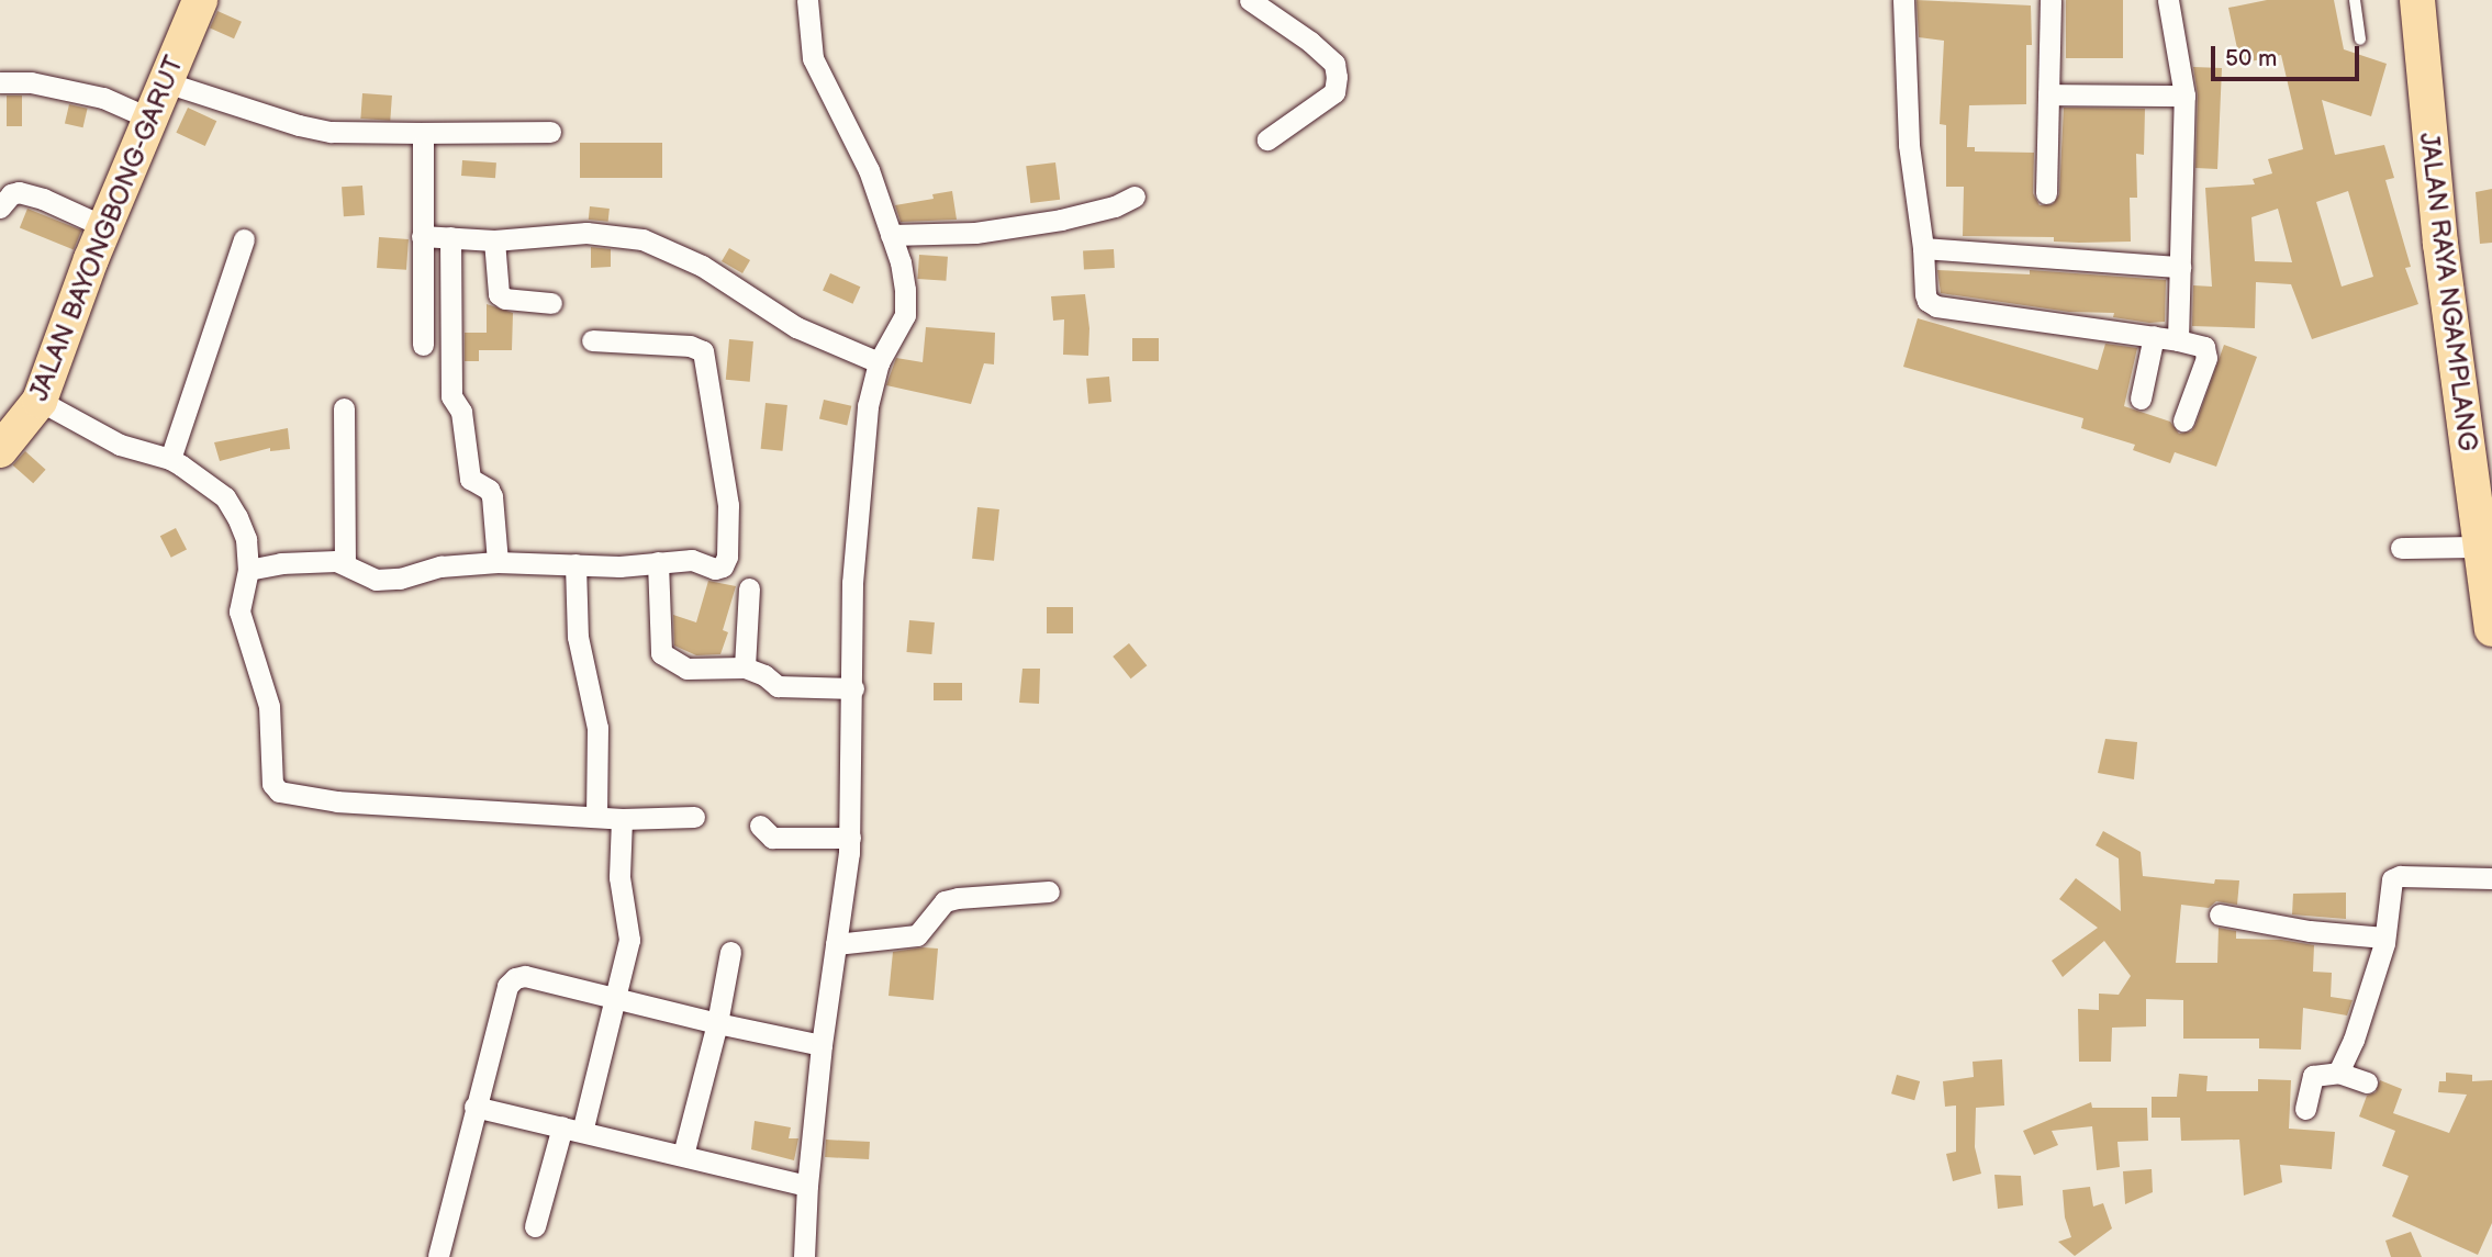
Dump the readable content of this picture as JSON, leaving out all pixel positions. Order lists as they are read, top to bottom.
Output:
{
  "streets": {
    "main road": ["JALAN BAYONGBONG-GARUT", "JALAN RAYA NGAMPLANG"]
  },
  "scale_bar": "50 m"
}
